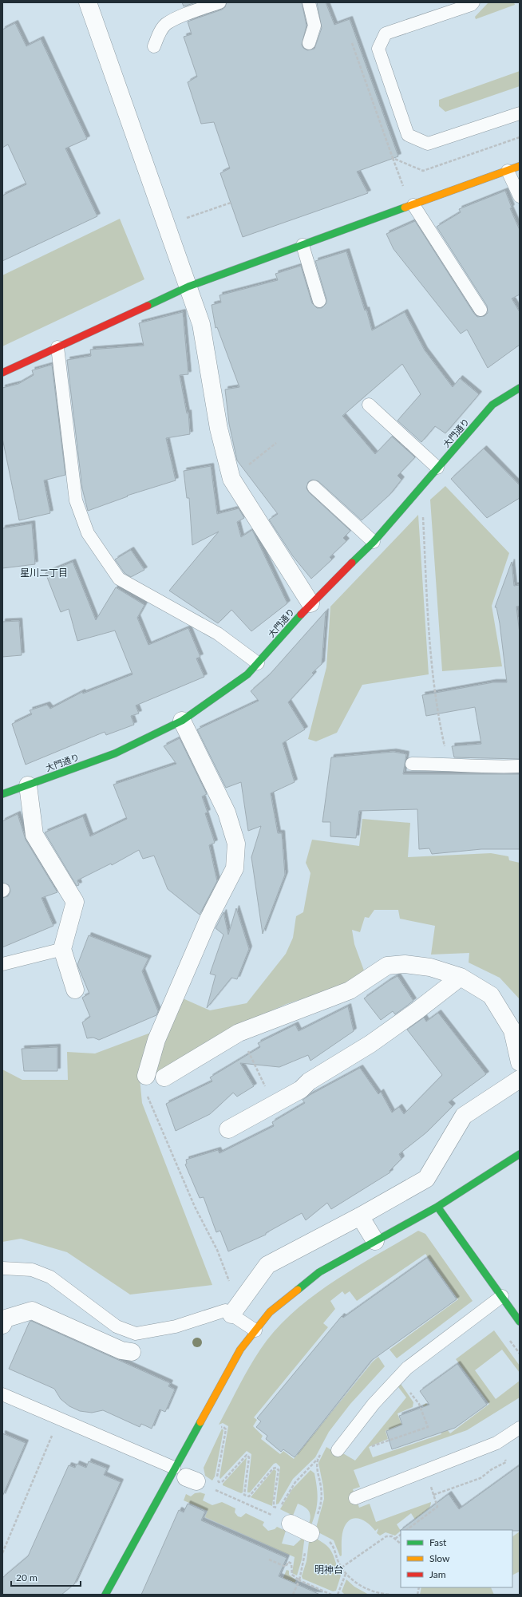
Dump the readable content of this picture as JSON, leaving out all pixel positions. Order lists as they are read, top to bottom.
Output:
{
  "streets": {
    "street": ["大門通り"]
  },
  "districts": ["星川二丁目", "明神台"],
  "legend": ["Fast", "Slow", "Jam"],
  "scale_bar": "20 m"
}
